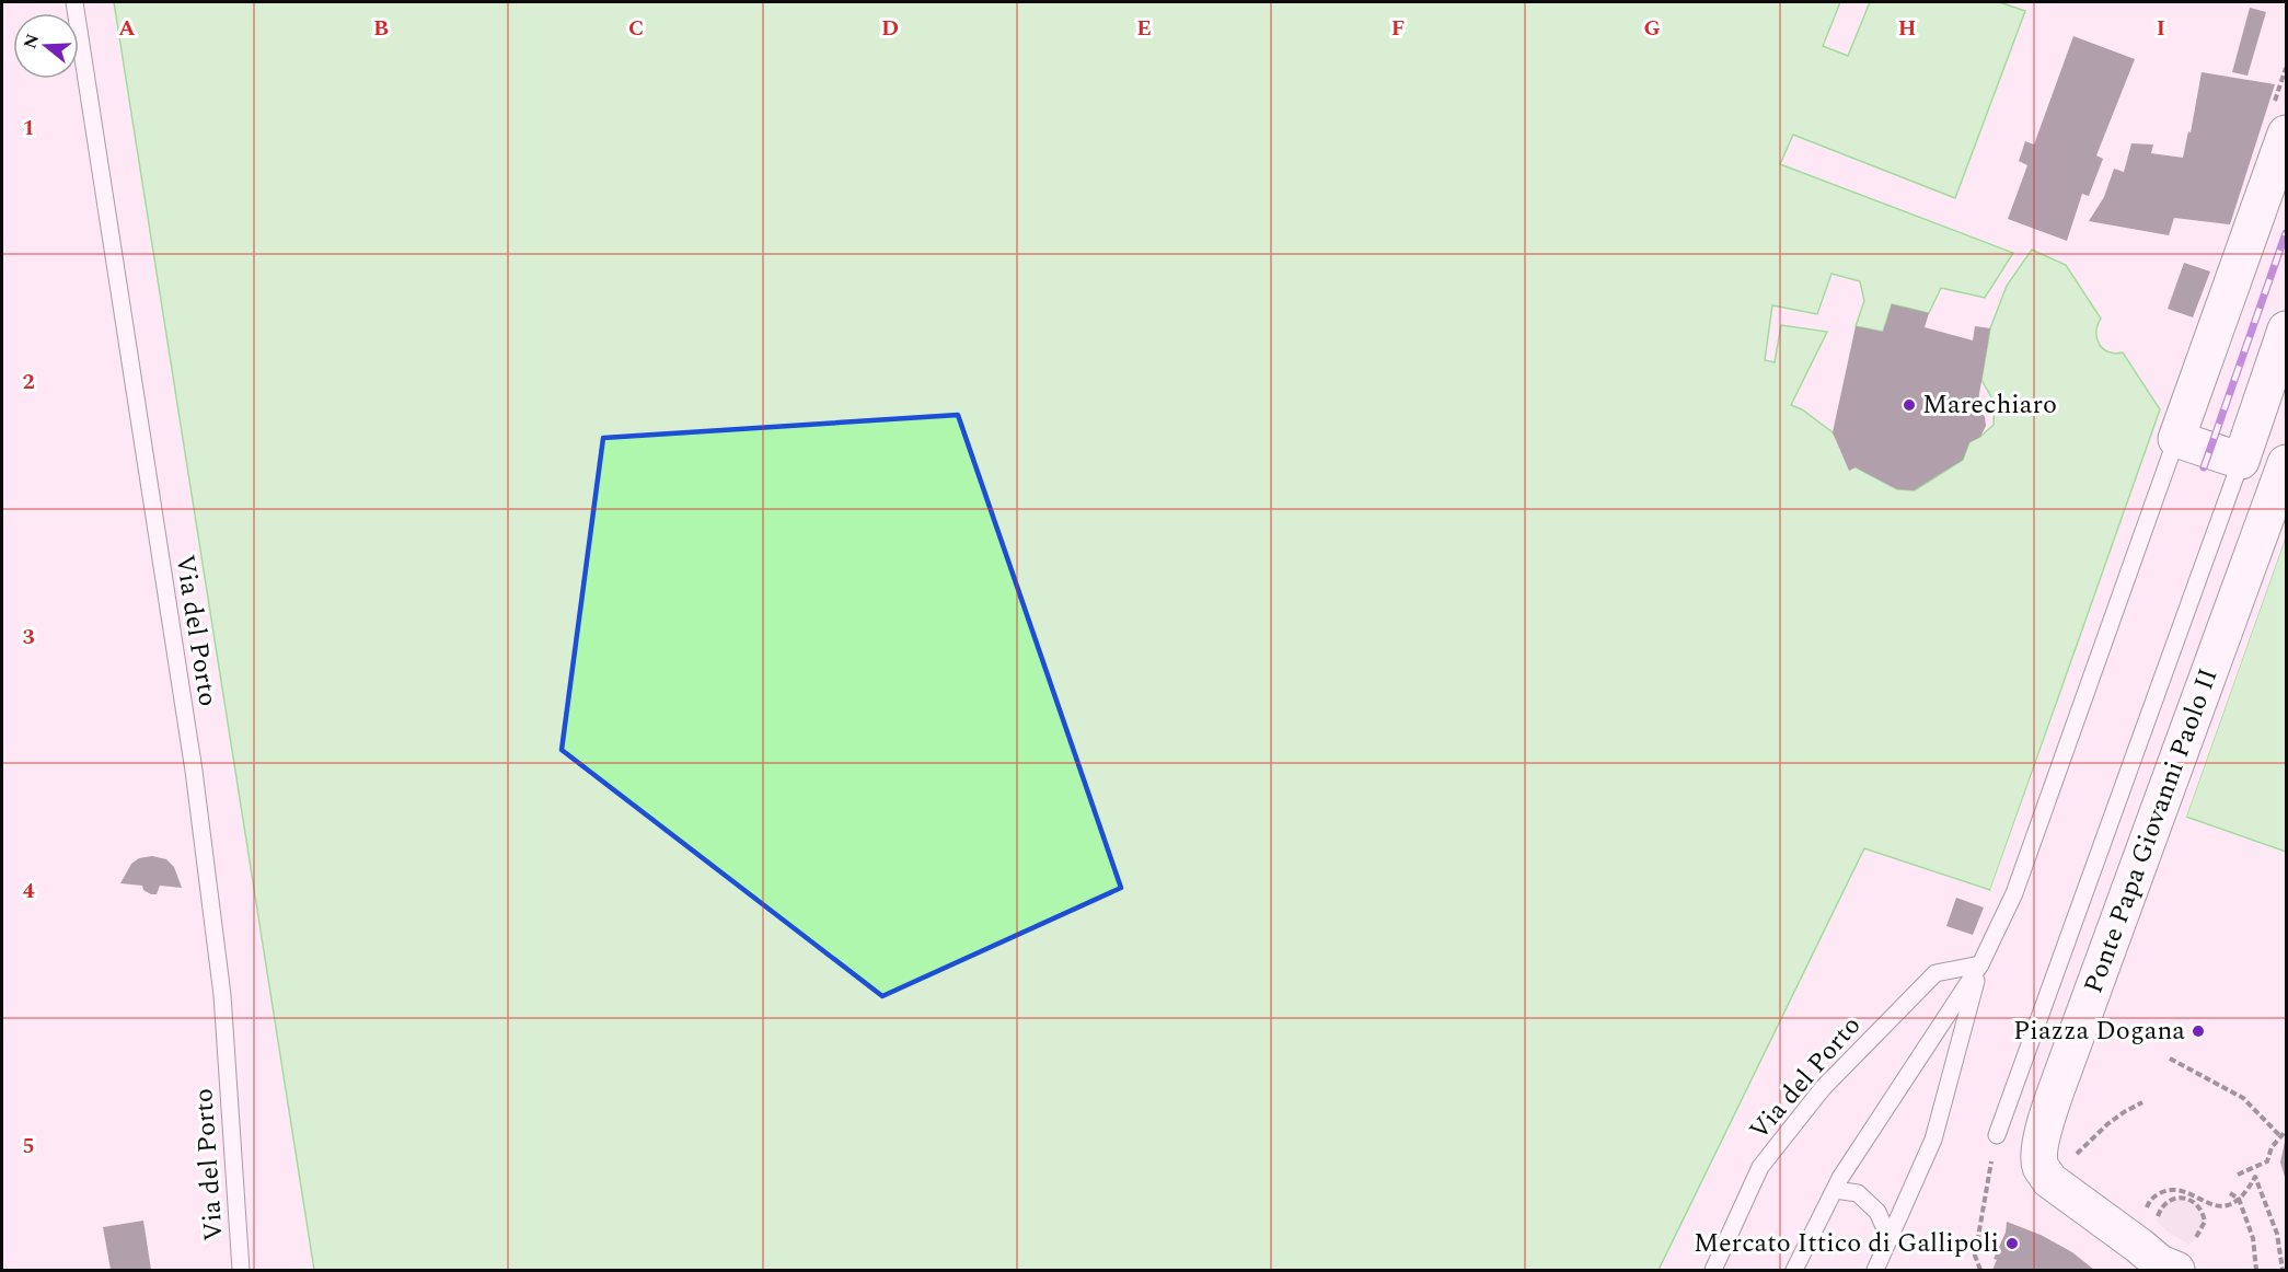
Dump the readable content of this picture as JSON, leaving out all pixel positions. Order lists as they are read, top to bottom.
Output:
{
  "streets": {
    "street": ["Ponte Papa Giovanni Paolo II"],
    "lane": ["Via del Porto"]
  },
  "places": ["Marechiaro", "Piazza Dogana", "Mercato Ittico di Gallipoli"],
  "north": "left",
  "grid": {
    "columns": [
      "A",
      "B",
      "C",
      "D",
      "E",
      "F",
      "G",
      "H",
      "I"
    ],
    "rows": [
      "1",
      "2",
      "3",
      "4",
      "5"
    ]
  }
}
